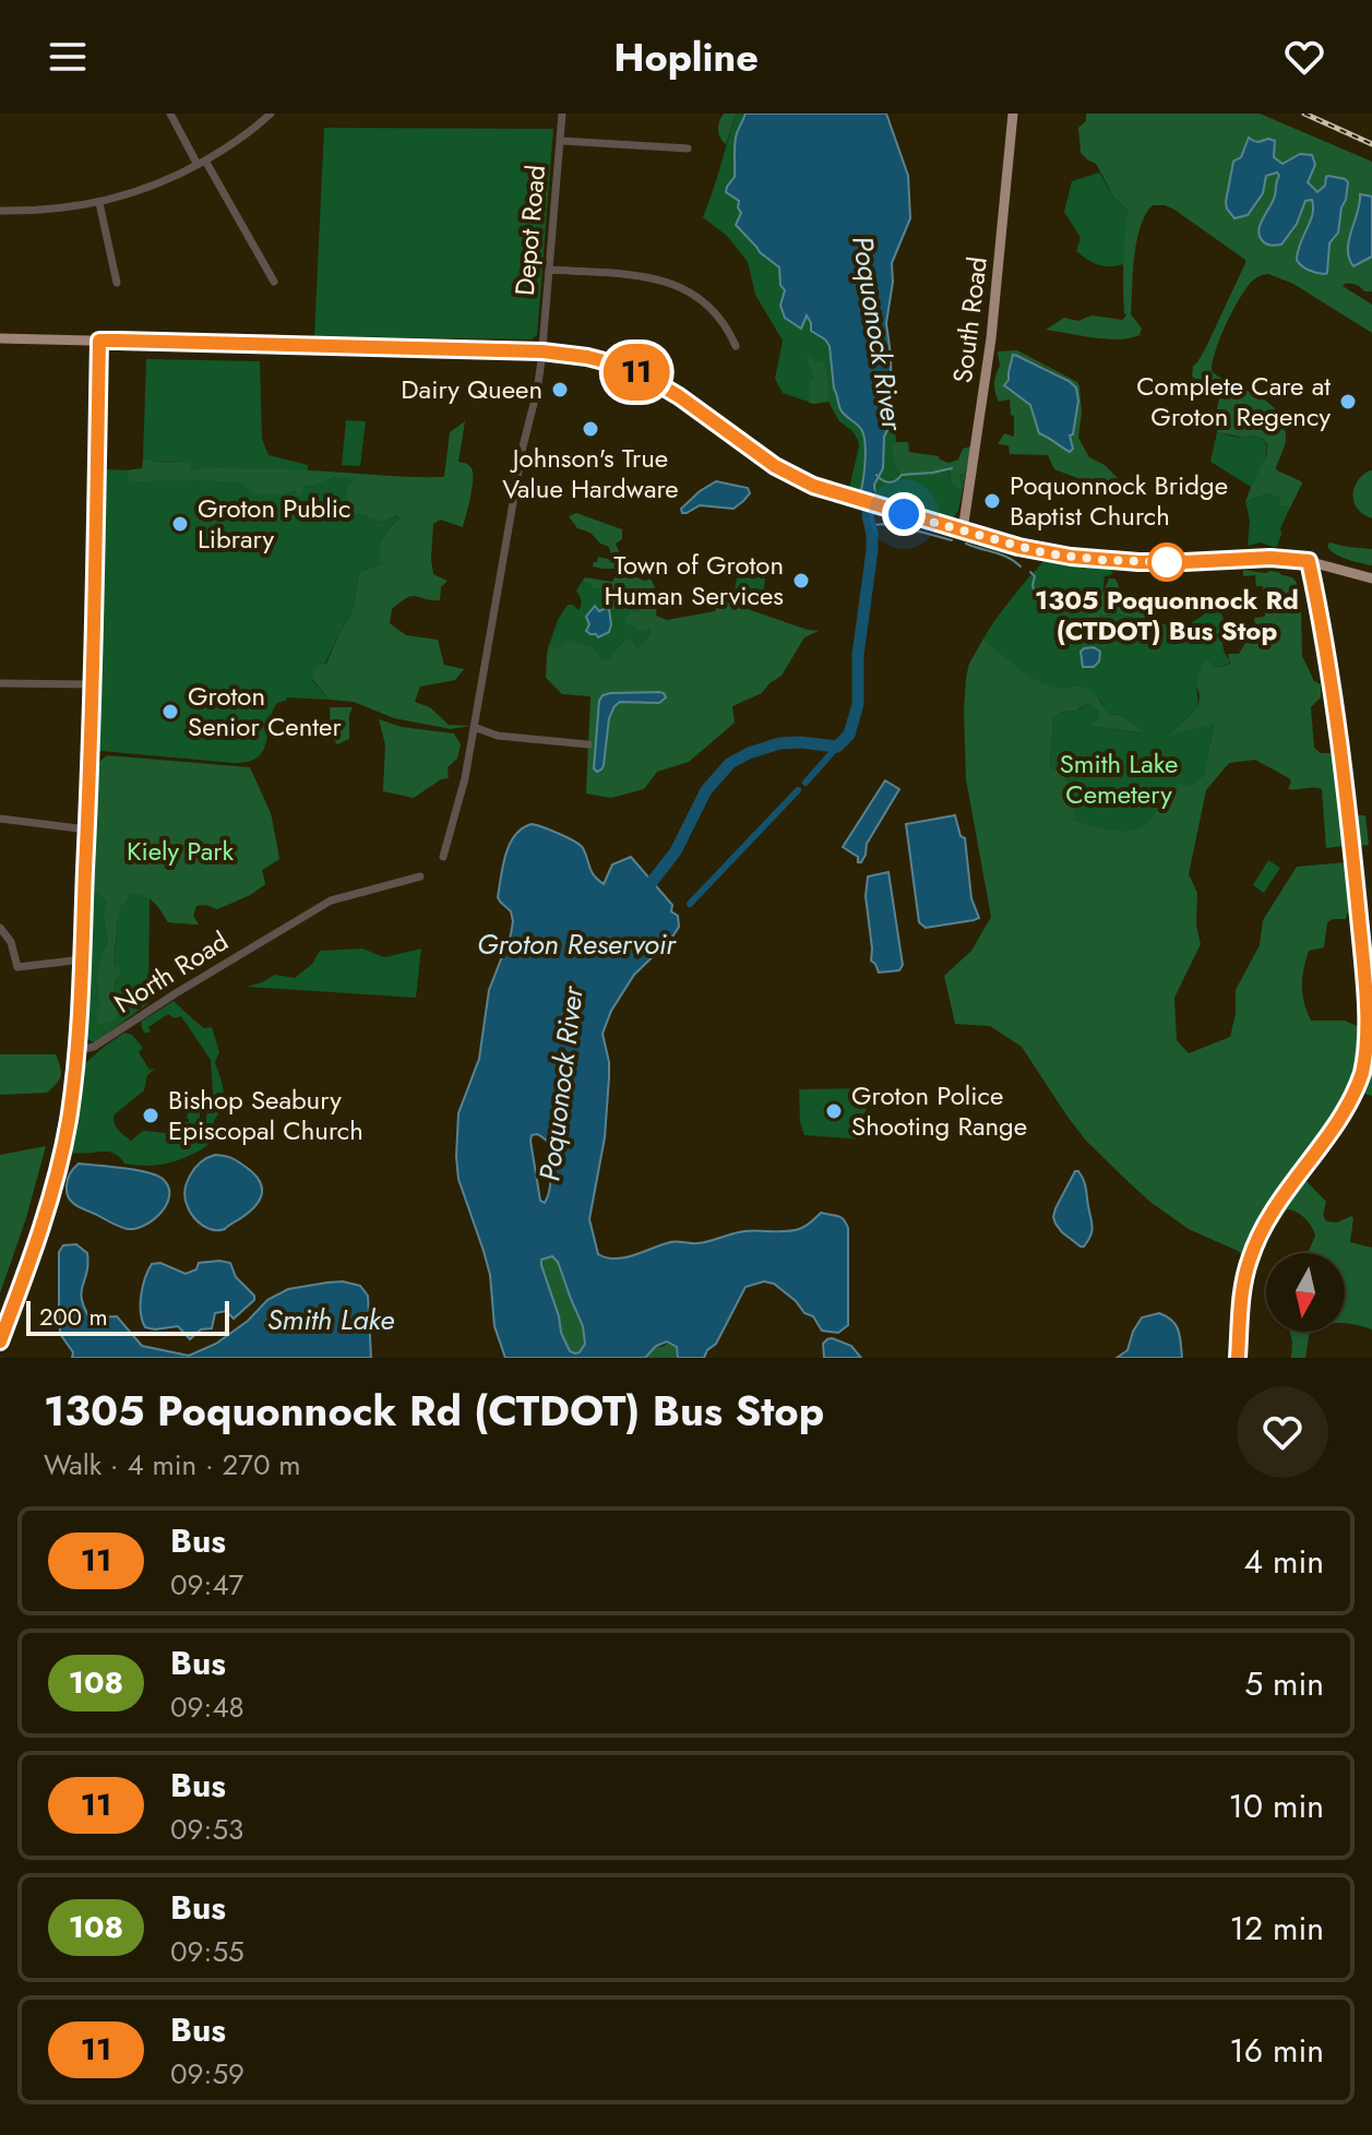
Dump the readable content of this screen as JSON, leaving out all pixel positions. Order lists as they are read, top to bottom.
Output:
{
  "streets": {
    "main road": ["South Road"],
    "street": ["Depot Road", "North Road"]
  },
  "water": ["Poquonock River", "Groton Reservoir", "Smith Lake"],
  "parks": ["Smith Lake Cemetery", "Kiely Park"],
  "places": [
    "Dairy Queen",
    "Complete Care at Groton Regency",
    "Johnson's True Value Hardware",
    "Poquonnock Bridge Baptist Church",
    "Groton Public Library",
    "1305 Poquonnock Rd (CTDOT) Bus Stop",
    "Town of Groton Human Services",
    "Groton Senior Center",
    "Groton Police Shooting Range",
    "Bishop Seabury Episcopal Church"
  ],
  "lines": ["bus line 11"],
  "scale_bar": "200 m",
  "north": "bottom",
  "page": {
    "header": "Hopline",
    "on_map": "11",
    "scale": "200 m",
    "heading": ["1305 Poquonnock Rd (CTDOT) Bus Stop", "Walk · 4 min · 270 m"],
    "list": [
      {
        "mark": "11",
        "name": "Bus",
        "note": "09:47",
        "value": "4 min"
      },
      {
        "mark": "108",
        "name": "Bus",
        "note": "09:48",
        "value": "5 min"
      },
      {
        "mark": "11",
        "name": "Bus",
        "note": "09:53",
        "value": "10 min"
      },
      {
        "mark": "108",
        "name": "Bus",
        "note": "09:55",
        "value": "12 min"
      },
      {
        "mark": "11",
        "name": "Bus",
        "note": "09:59",
        "value": "16 min"
      }
    ]
  }
}
